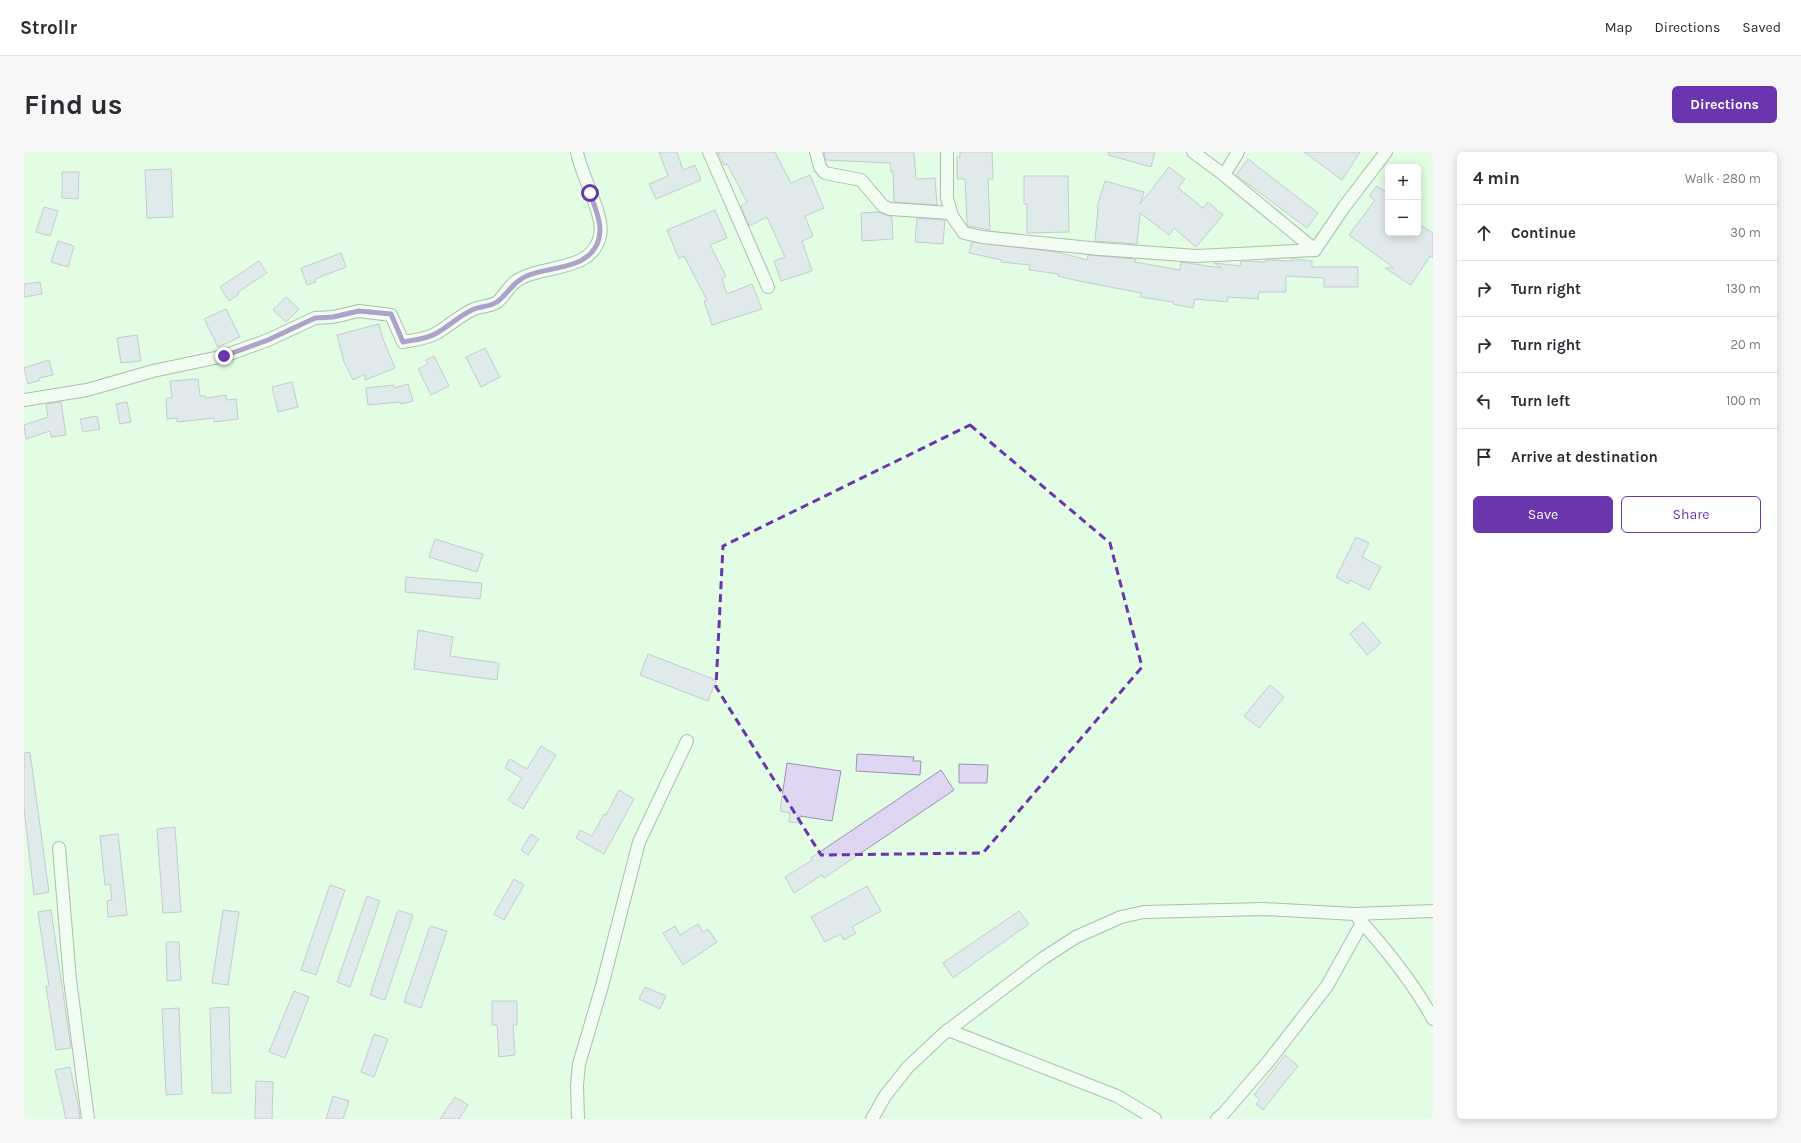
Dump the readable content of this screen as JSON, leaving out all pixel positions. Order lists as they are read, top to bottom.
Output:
{
  "page": {
    "header": "Strollr",
    "nav": ["Map", "Directions", "Saved"],
    "buttons": [
      "Directions",
      ["Save", "Share"]
    ],
    "title": "Find us",
    "heading": ["4 min", "Walk · 280 m"],
    "map_buttons": ["+", "−"],
    "list": [
      ["Continue", "30 m"],
      ["Turn right", "130 m"],
      ["Turn right", "20 m"],
      ["Turn left", "100 m"],
      "Arrive at destination"
    ]
  }
}
